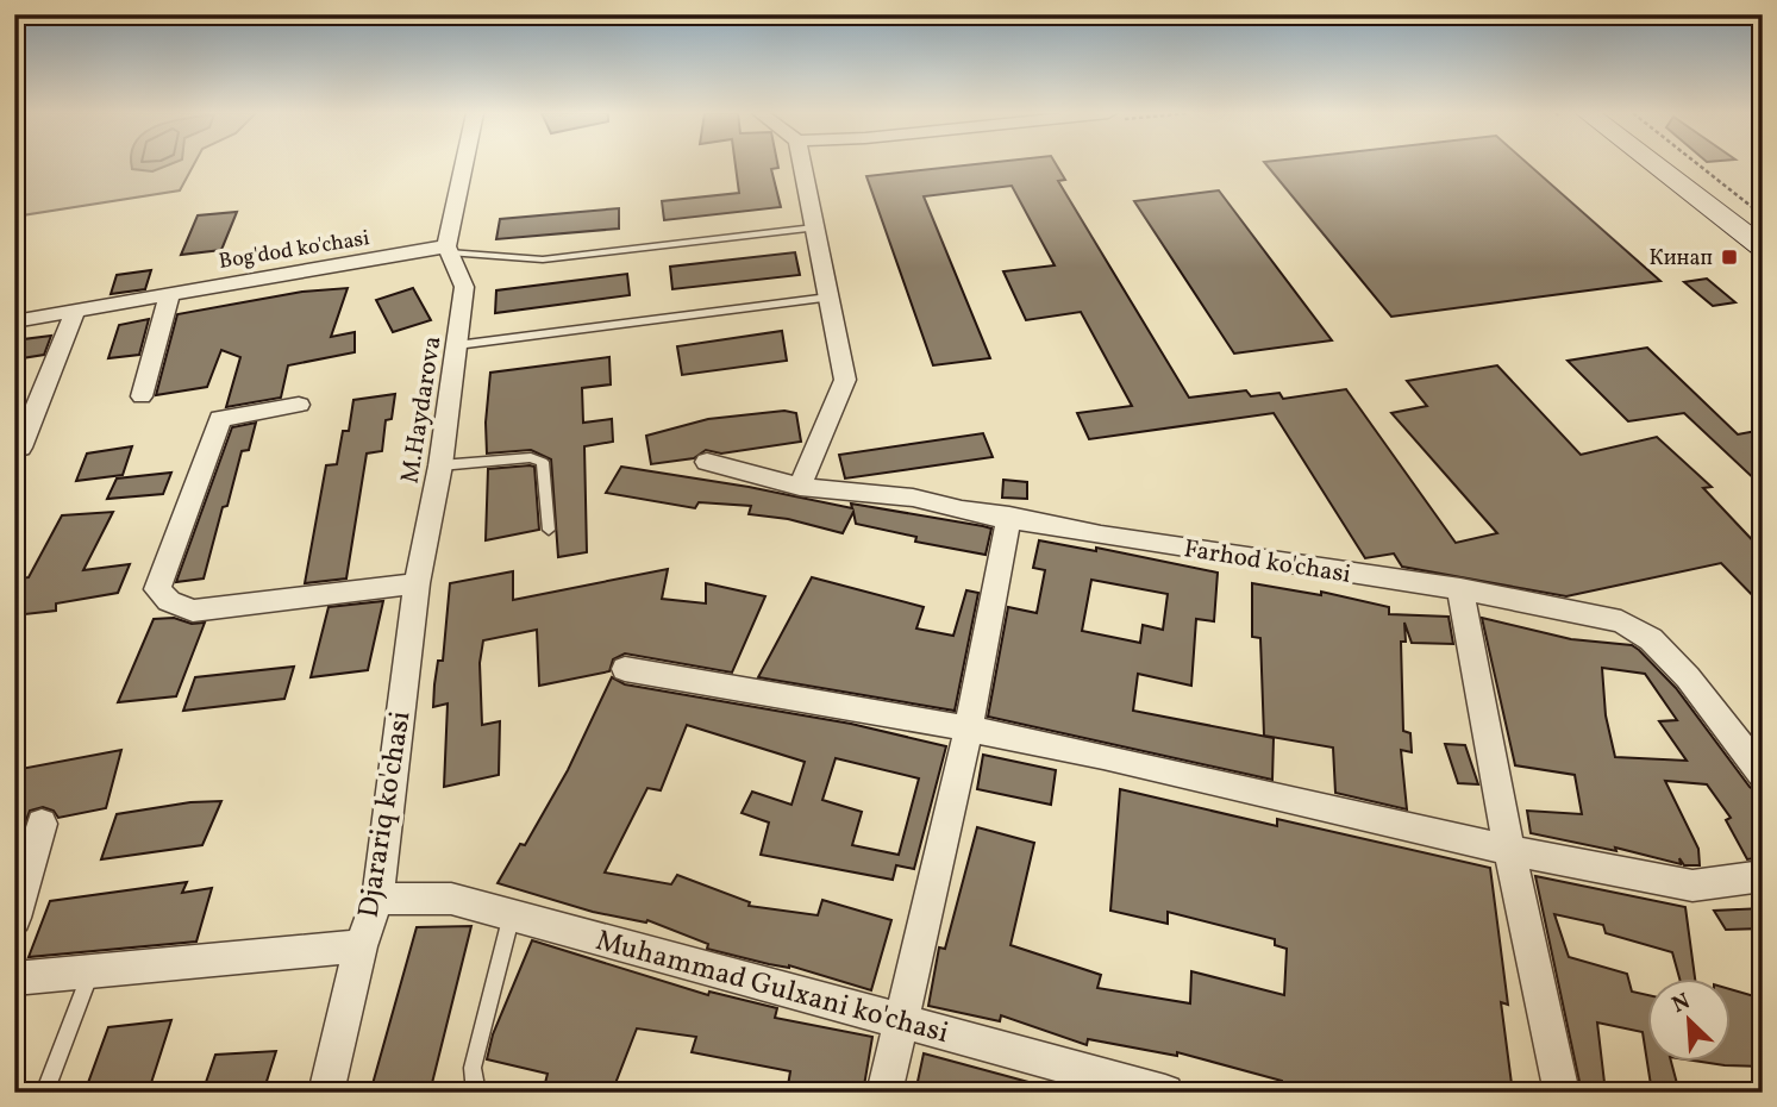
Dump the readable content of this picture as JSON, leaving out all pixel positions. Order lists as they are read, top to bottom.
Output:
{
  "streets": {
    "street": [
      "Bog'dod ko'chasi",
      "M.Haydarova",
      "Farhod ko'chasi",
      "Djarariq ko'chasi",
      "Muhammad Gulxani ko'chasi"
    ]
  },
  "crossings": [
    ["Bog'dod ko'chasi", "M.Haydarova"],
    ["M.Haydarova", "Djarariq ko'chasi"],
    ["Djarariq ko'chasi", "Muhammad Gulxani ko'chasi"]
  ],
  "places": {
    "transit": ["Кинап"]
  },
  "north": "top left"
}
